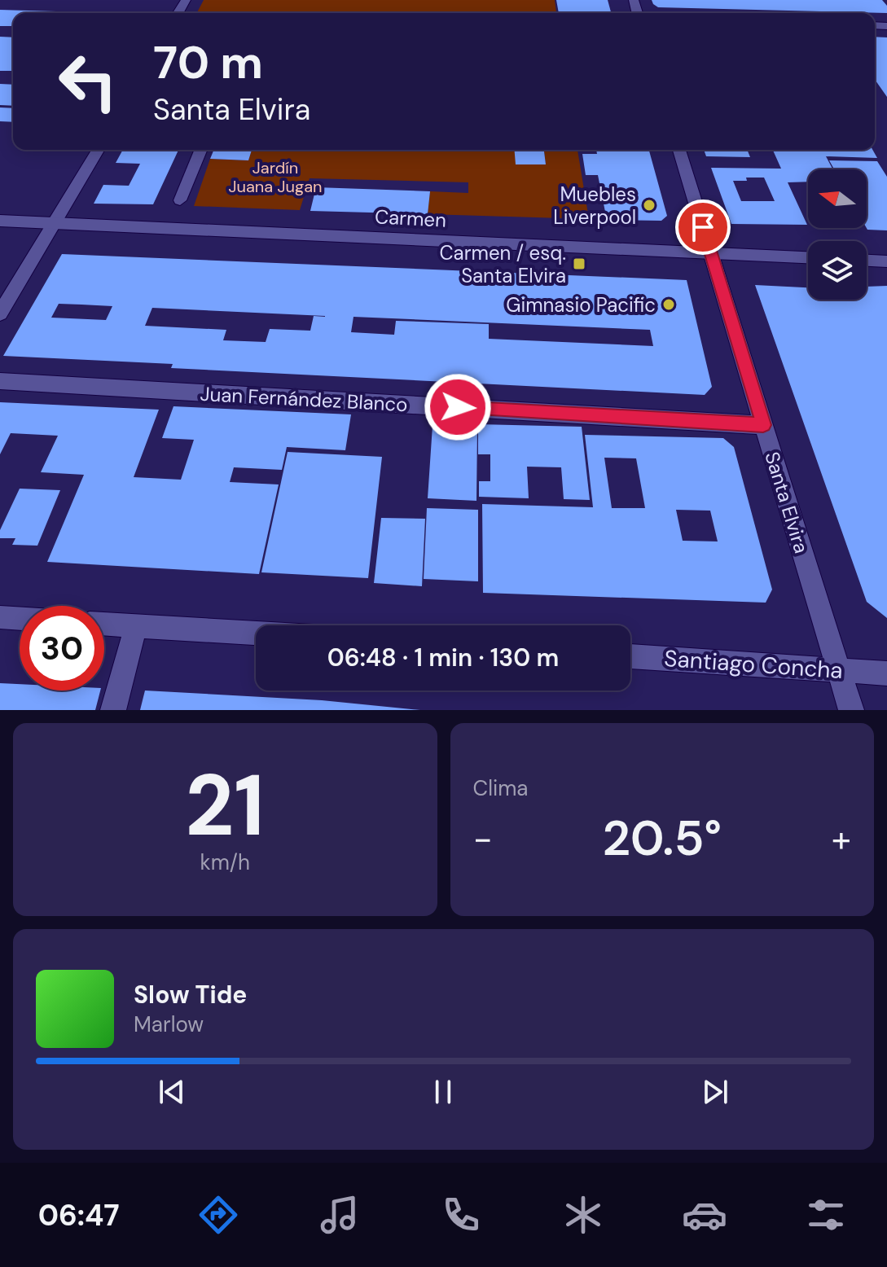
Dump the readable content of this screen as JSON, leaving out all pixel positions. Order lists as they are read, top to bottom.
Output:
{
  "streets": {
    "street": [
      "Carmen",
      "Juan Fernández Blanco",
      "Santa Elvira",
      "Santiago Concha"
    ]
  },
  "crossings": [
    ["Carmen", "Santa Elvira"],
    ["Juan Fernández Blanco", "Santa Elvira"],
    ["Santa Elvira", "Santiago Concha"]
  ],
  "parks": ["Jardín Juana Jugan"],
  "places": {
    "other": ["Muebles Liverpool", "Gimnasio Pacific"],
    "transit": ["Carmen / esq. Santa Elvira"]
  },
  "north": "left",
  "page": {
    "turn": ["70 m", "Santa Elvira"],
    "limit": "30",
    "trip": "06:48 · 1 min · 130 m",
    "tile": [
      ["21", "km/h"],
      "Clima"
    ],
    "heat": ["−", "20.5°", "+"],
    "song": ["Slow Tide", "Marlow"],
    "tabs": "06:47"
  }
}
